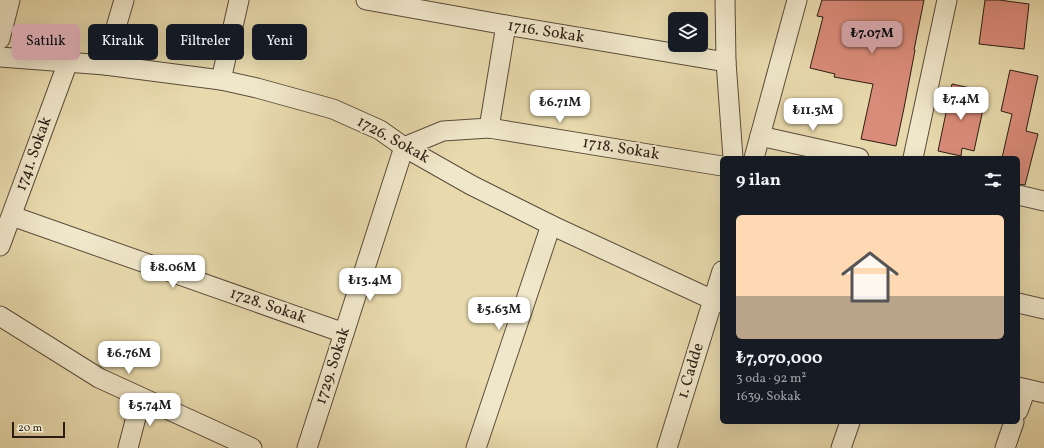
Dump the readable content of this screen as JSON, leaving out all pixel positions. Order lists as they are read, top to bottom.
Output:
{
  "streets": {
    "street": [
      "1716. Sokak",
      "1726. Sokak",
      "1718. Sokak",
      "1741. Sokak",
      "1728. Sokak",
      "1729. Sokak",
      "1. Cadde"
    ]
  },
  "crossings": [
    ["1726. Sokak", "1718. Sokak"],
    ["1726. Sokak", "1741. Sokak"],
    ["1726. Sokak", "1729. Sokak"],
    ["1726. Sokak", "1. Cadde"],
    ["1718. Sokak", "1729. Sokak"],
    ["1741. Sokak", "1728. Sokak"],
    ["1728. Sokak", "1729. Sokak"]
  ],
  "scale_bar": "20 m",
  "page": {
    "price": [
      "₺7.07M",
      "₺7.4M",
      "₺6.71M",
      "₺11.3M",
      "₺8.06M",
      "₺13.4M",
      "₺5.63M",
      "₺6.76M",
      "₺5.74M"
    ],
    "chip": [
      "Satılık",
      "Kiralık",
      "Filtreler",
      "Yeni"
    ],
    "heading": "9 ilan",
    "list": [
      {
        "name": "₺7,070,000",
        "note": "3 oda · 92 m² · 1639. Sokak"
      }
    ],
    "scale": "20 m"
  }
}
